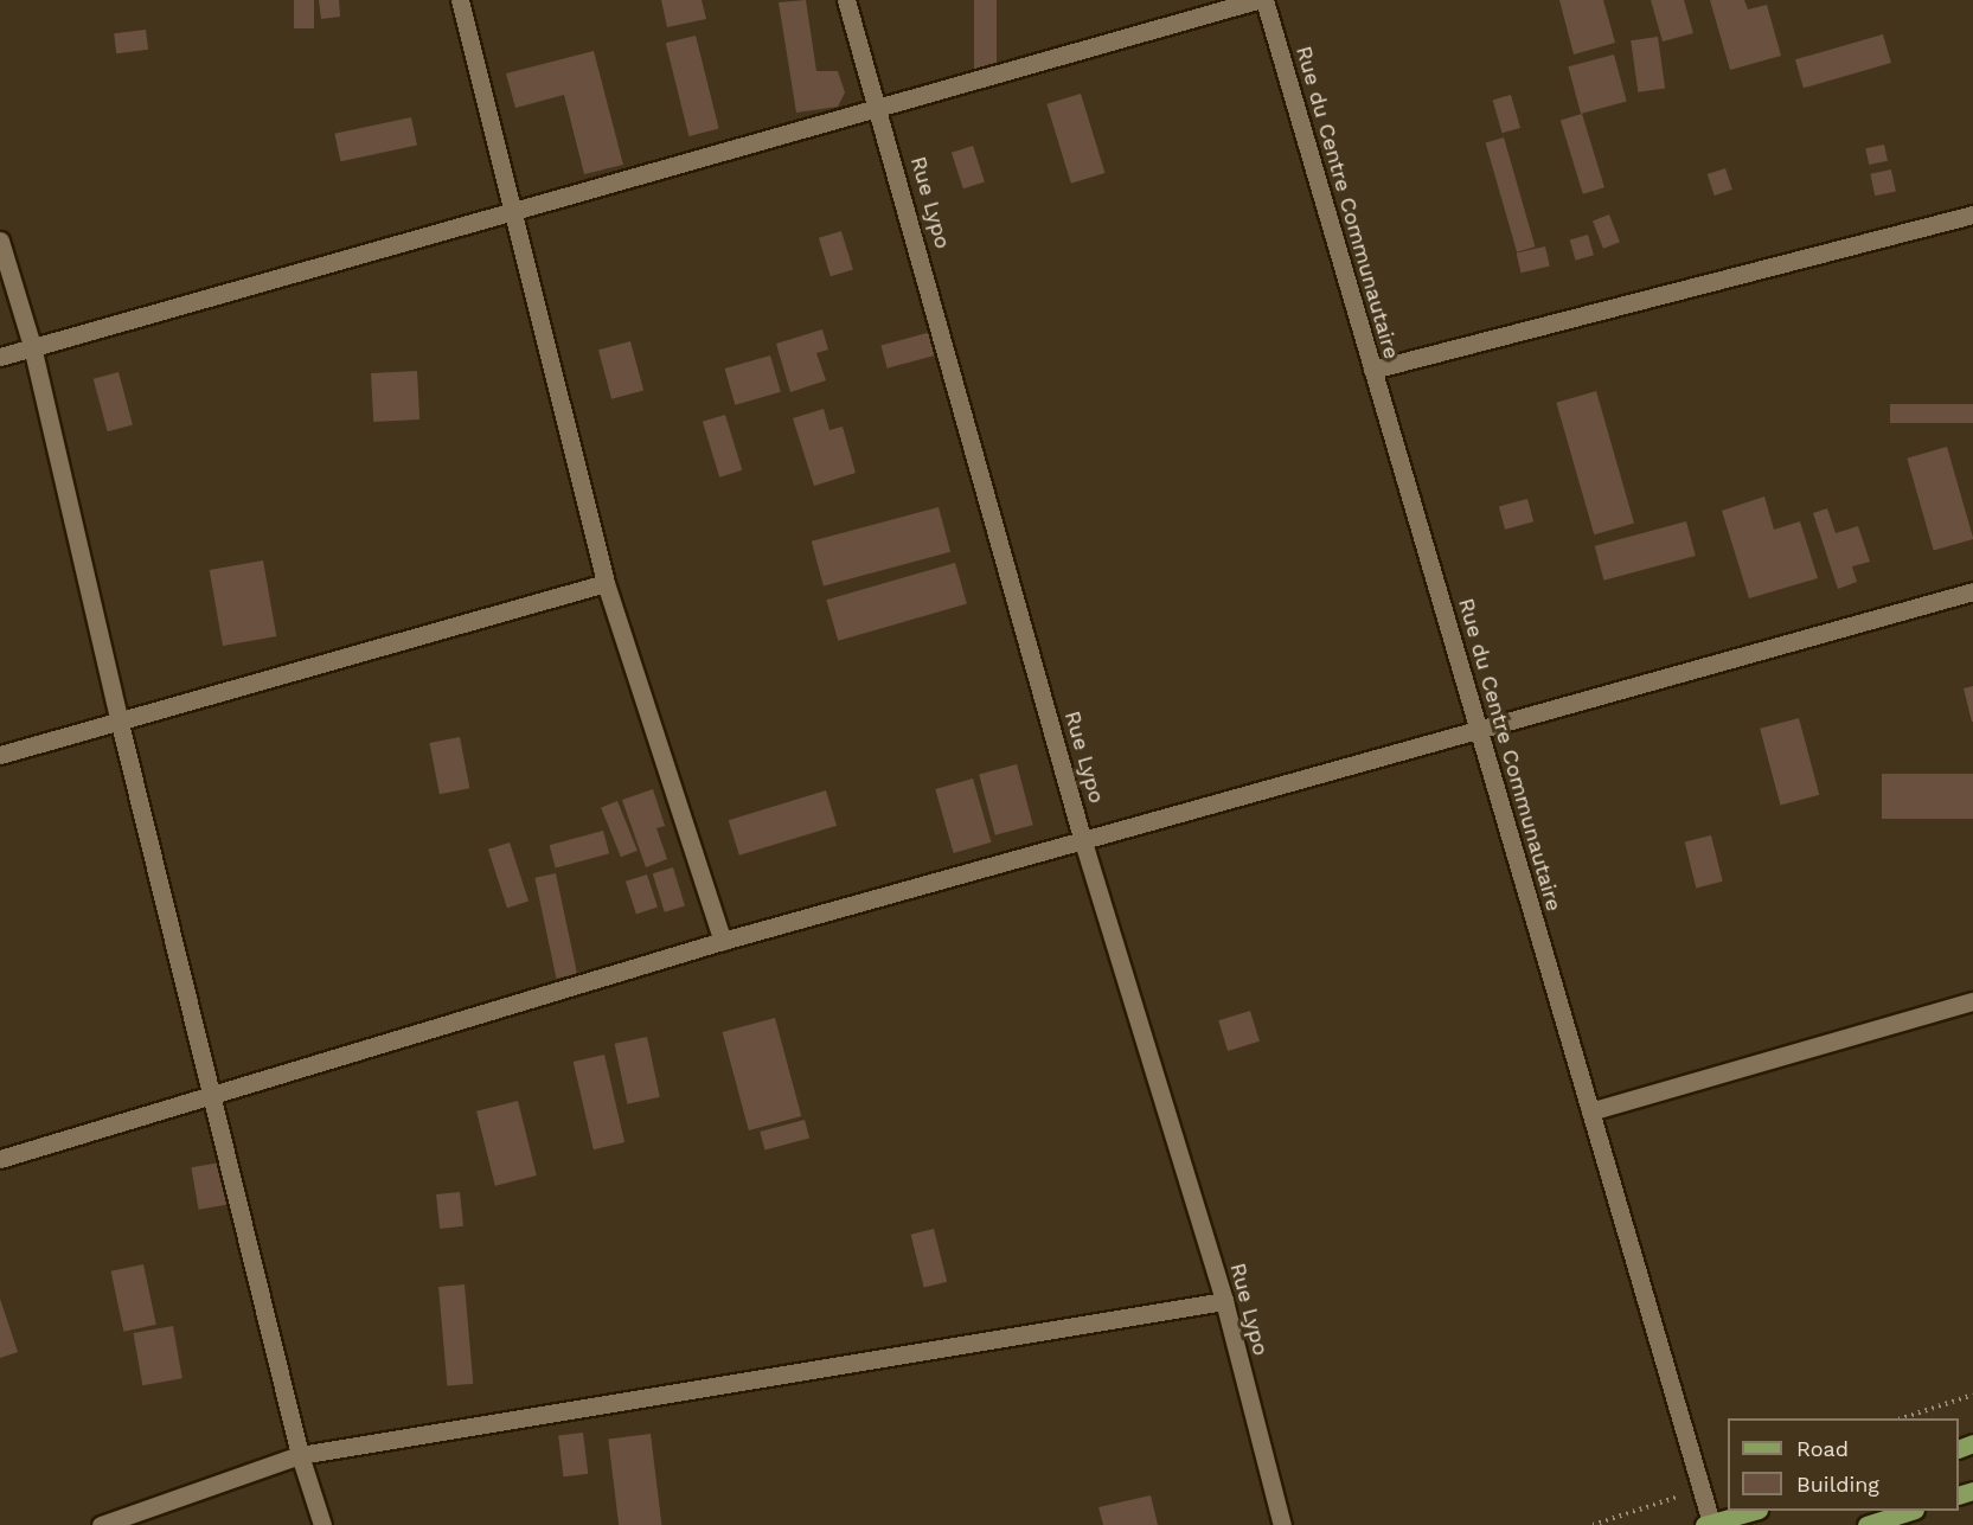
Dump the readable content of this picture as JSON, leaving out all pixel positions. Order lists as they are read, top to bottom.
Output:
{
  "streets": {
    "street": ["Rue Lypo", "Rue du Centre Communautaire"]
  },
  "legend": ["Road", "Building"]
}
